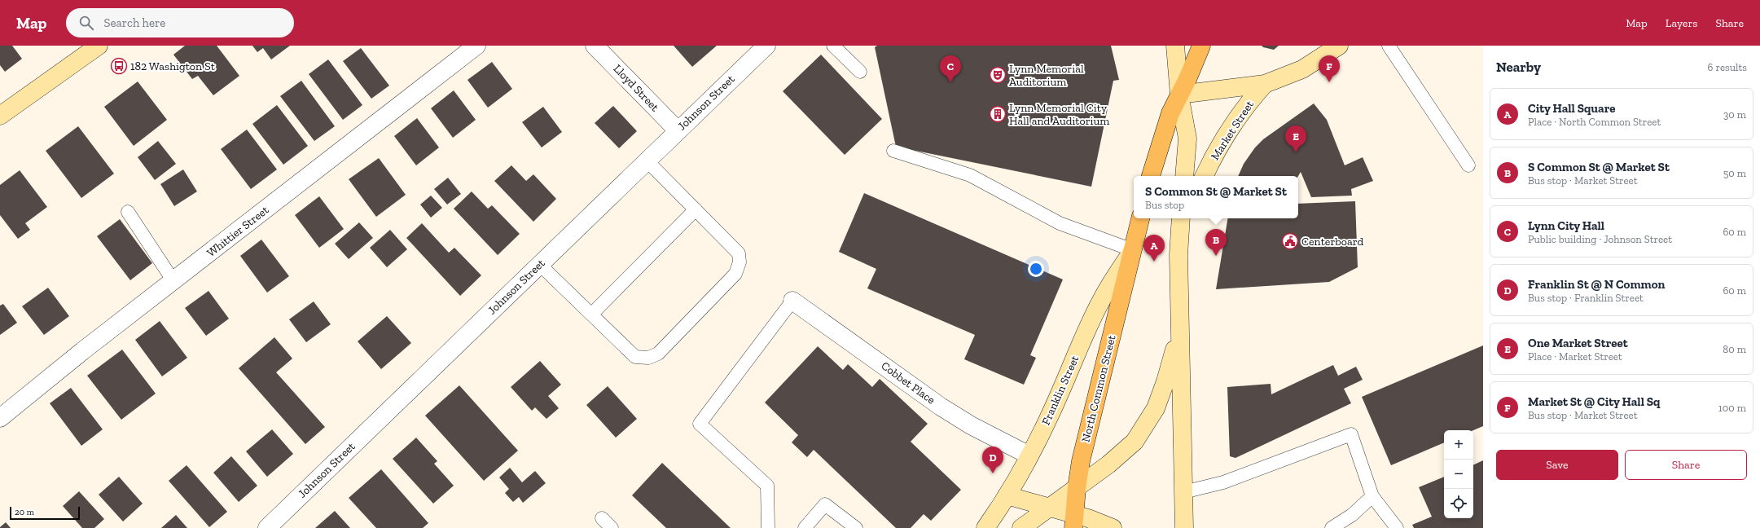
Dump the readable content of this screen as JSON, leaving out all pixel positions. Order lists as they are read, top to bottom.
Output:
{
  "streets": {
    "main road": ["Market Street", "North Common Street", "Franklin Street"],
    "street": [
      "Lloyd Street",
      "Johnson Street",
      "Whittier Street",
      "Cobbet Place"
    ]
  },
  "crossings": [
    ["Lloyd Street", "Johnson Street"],
    ["Cobbet Place", "Franklin Street"],
    ["North Common Street", "Franklin Street"]
  ],
  "places": {
    "bus stop": ["182 Washigton St"],
    "theatre": ["Lynn Memorial Auditorium"],
    "building": ["Lynn Memorial City Hall and Auditorium"],
    "public building": ["Centerboard"]
  },
  "scale_bar": "20 m",
  "page": {
    "header": "Map",
    "search": "Search here",
    "nav": ["Map", "Layers", "Share"],
    "heading": ["Nearby", "6 results"],
    "pins": [
      "C",
      "F",
      "E",
      "B",
      "A",
      "D"
    ],
    "list": [
      {
        "mark": "A",
        "name": "City Hall Square",
        "note": "Place · North Common Street",
        "value": "30 m"
      },
      {
        "mark": "B",
        "name": "S Common St @ Market St",
        "note": "Bus stop · Market Street",
        "value": "50 m"
      },
      {
        "mark": "C",
        "name": "Lynn City Hall",
        "note": "Public building · Johnson Street",
        "value": "60 m"
      },
      {
        "mark": "D",
        "name": "Franklin St @ N Common",
        "note": "Bus stop · Franklin Street",
        "value": "60 m"
      },
      {
        "mark": "E",
        "name": "One Market Street",
        "note": "Place · Market Street",
        "value": "80 m"
      },
      {
        "mark": "F",
        "name": "Market St @ City Hall Sq",
        "note": "Bus stop · Market Street",
        "value": "100 m"
      }
    ],
    "popup": ["S Common St @ Market St", "Bus stop"],
    "map_buttons": ["+", "−"],
    "buttons": ["Save", "Share"],
    "scale": "20 m"
  }
}
